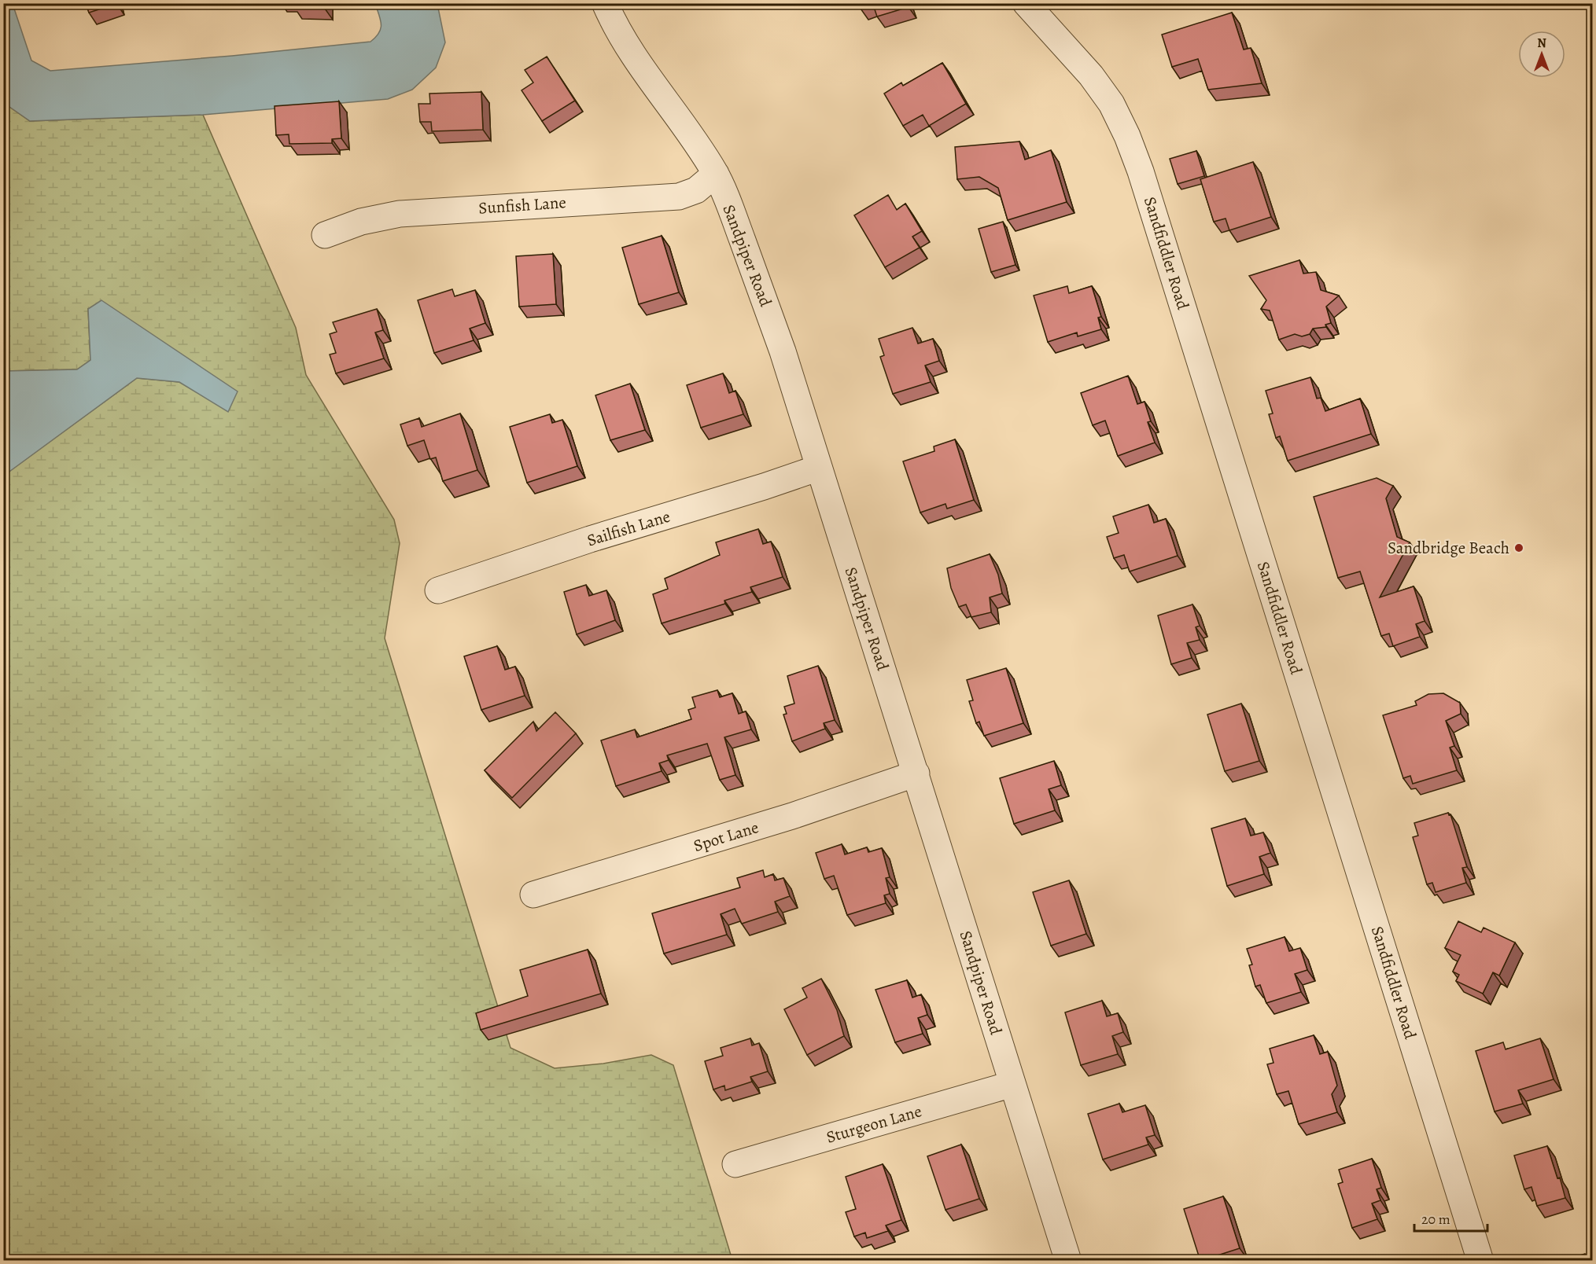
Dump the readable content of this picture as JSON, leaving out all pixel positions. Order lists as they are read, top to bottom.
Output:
{
  "streets": {
    "street": [
      "Sunfish Lane",
      "Sandfiddler Road",
      "Sandpiper Road",
      "Sailfish Lane",
      "Spot Lane",
      "Sturgeon Lane"
    ]
  },
  "crossings": [
    ["Sunfish Lane", "Sandpiper Road"],
    ["Sandpiper Road", "Sailfish Lane"],
    ["Sandpiper Road", "Spot Lane"],
    ["Sandpiper Road", "Sturgeon Lane"]
  ],
  "places": ["Sandbridge Beach"],
  "scale_bar": "20 m",
  "north": "top"
}
